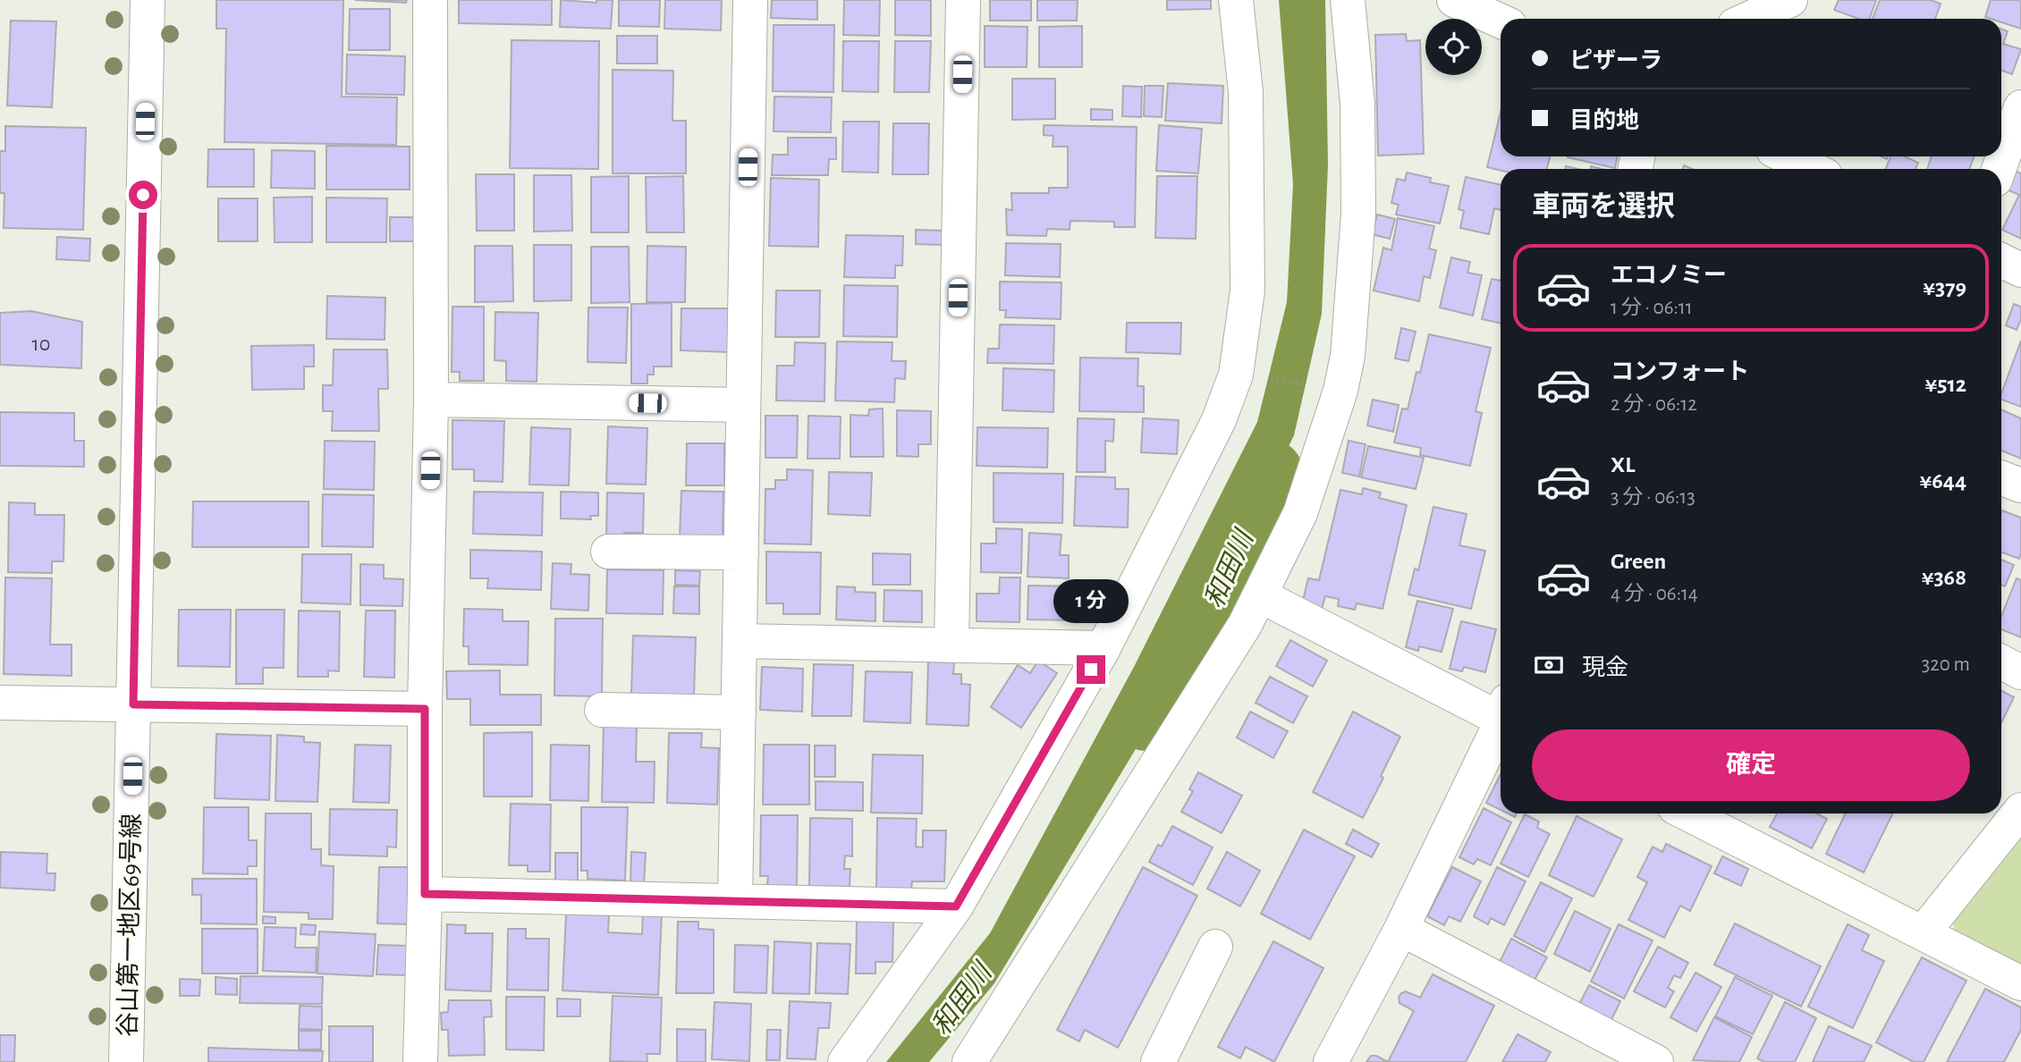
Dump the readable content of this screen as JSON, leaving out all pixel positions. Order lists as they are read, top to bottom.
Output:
{
  "streets": {
    "street": ["谷山第一地区69号線"]
  },
  "water": ["和田川"],
  "house_numbers": ["10"],
  "page": {
    "banner": ["ピザーラ", "目的地"],
    "heading": "車両を選択",
    "list": [
      {
        "name": "エコノミー",
        "note": "1 分 · 06:11",
        "value": "¥379"
      },
      {
        "name": "コンフォート",
        "note": "2 分 · 06:12",
        "value": "¥512"
      },
      {
        "name": "XL",
        "note": "3 分 · 06:13",
        "value": "¥644"
      },
      {
        "name": "Green",
        "note": "4 分 · 06:14",
        "value": "¥368"
      }
    ],
    "bubble": "1 分",
    "pay": ["現金", "320 m"],
    "buttons": "確定"
  }
}
